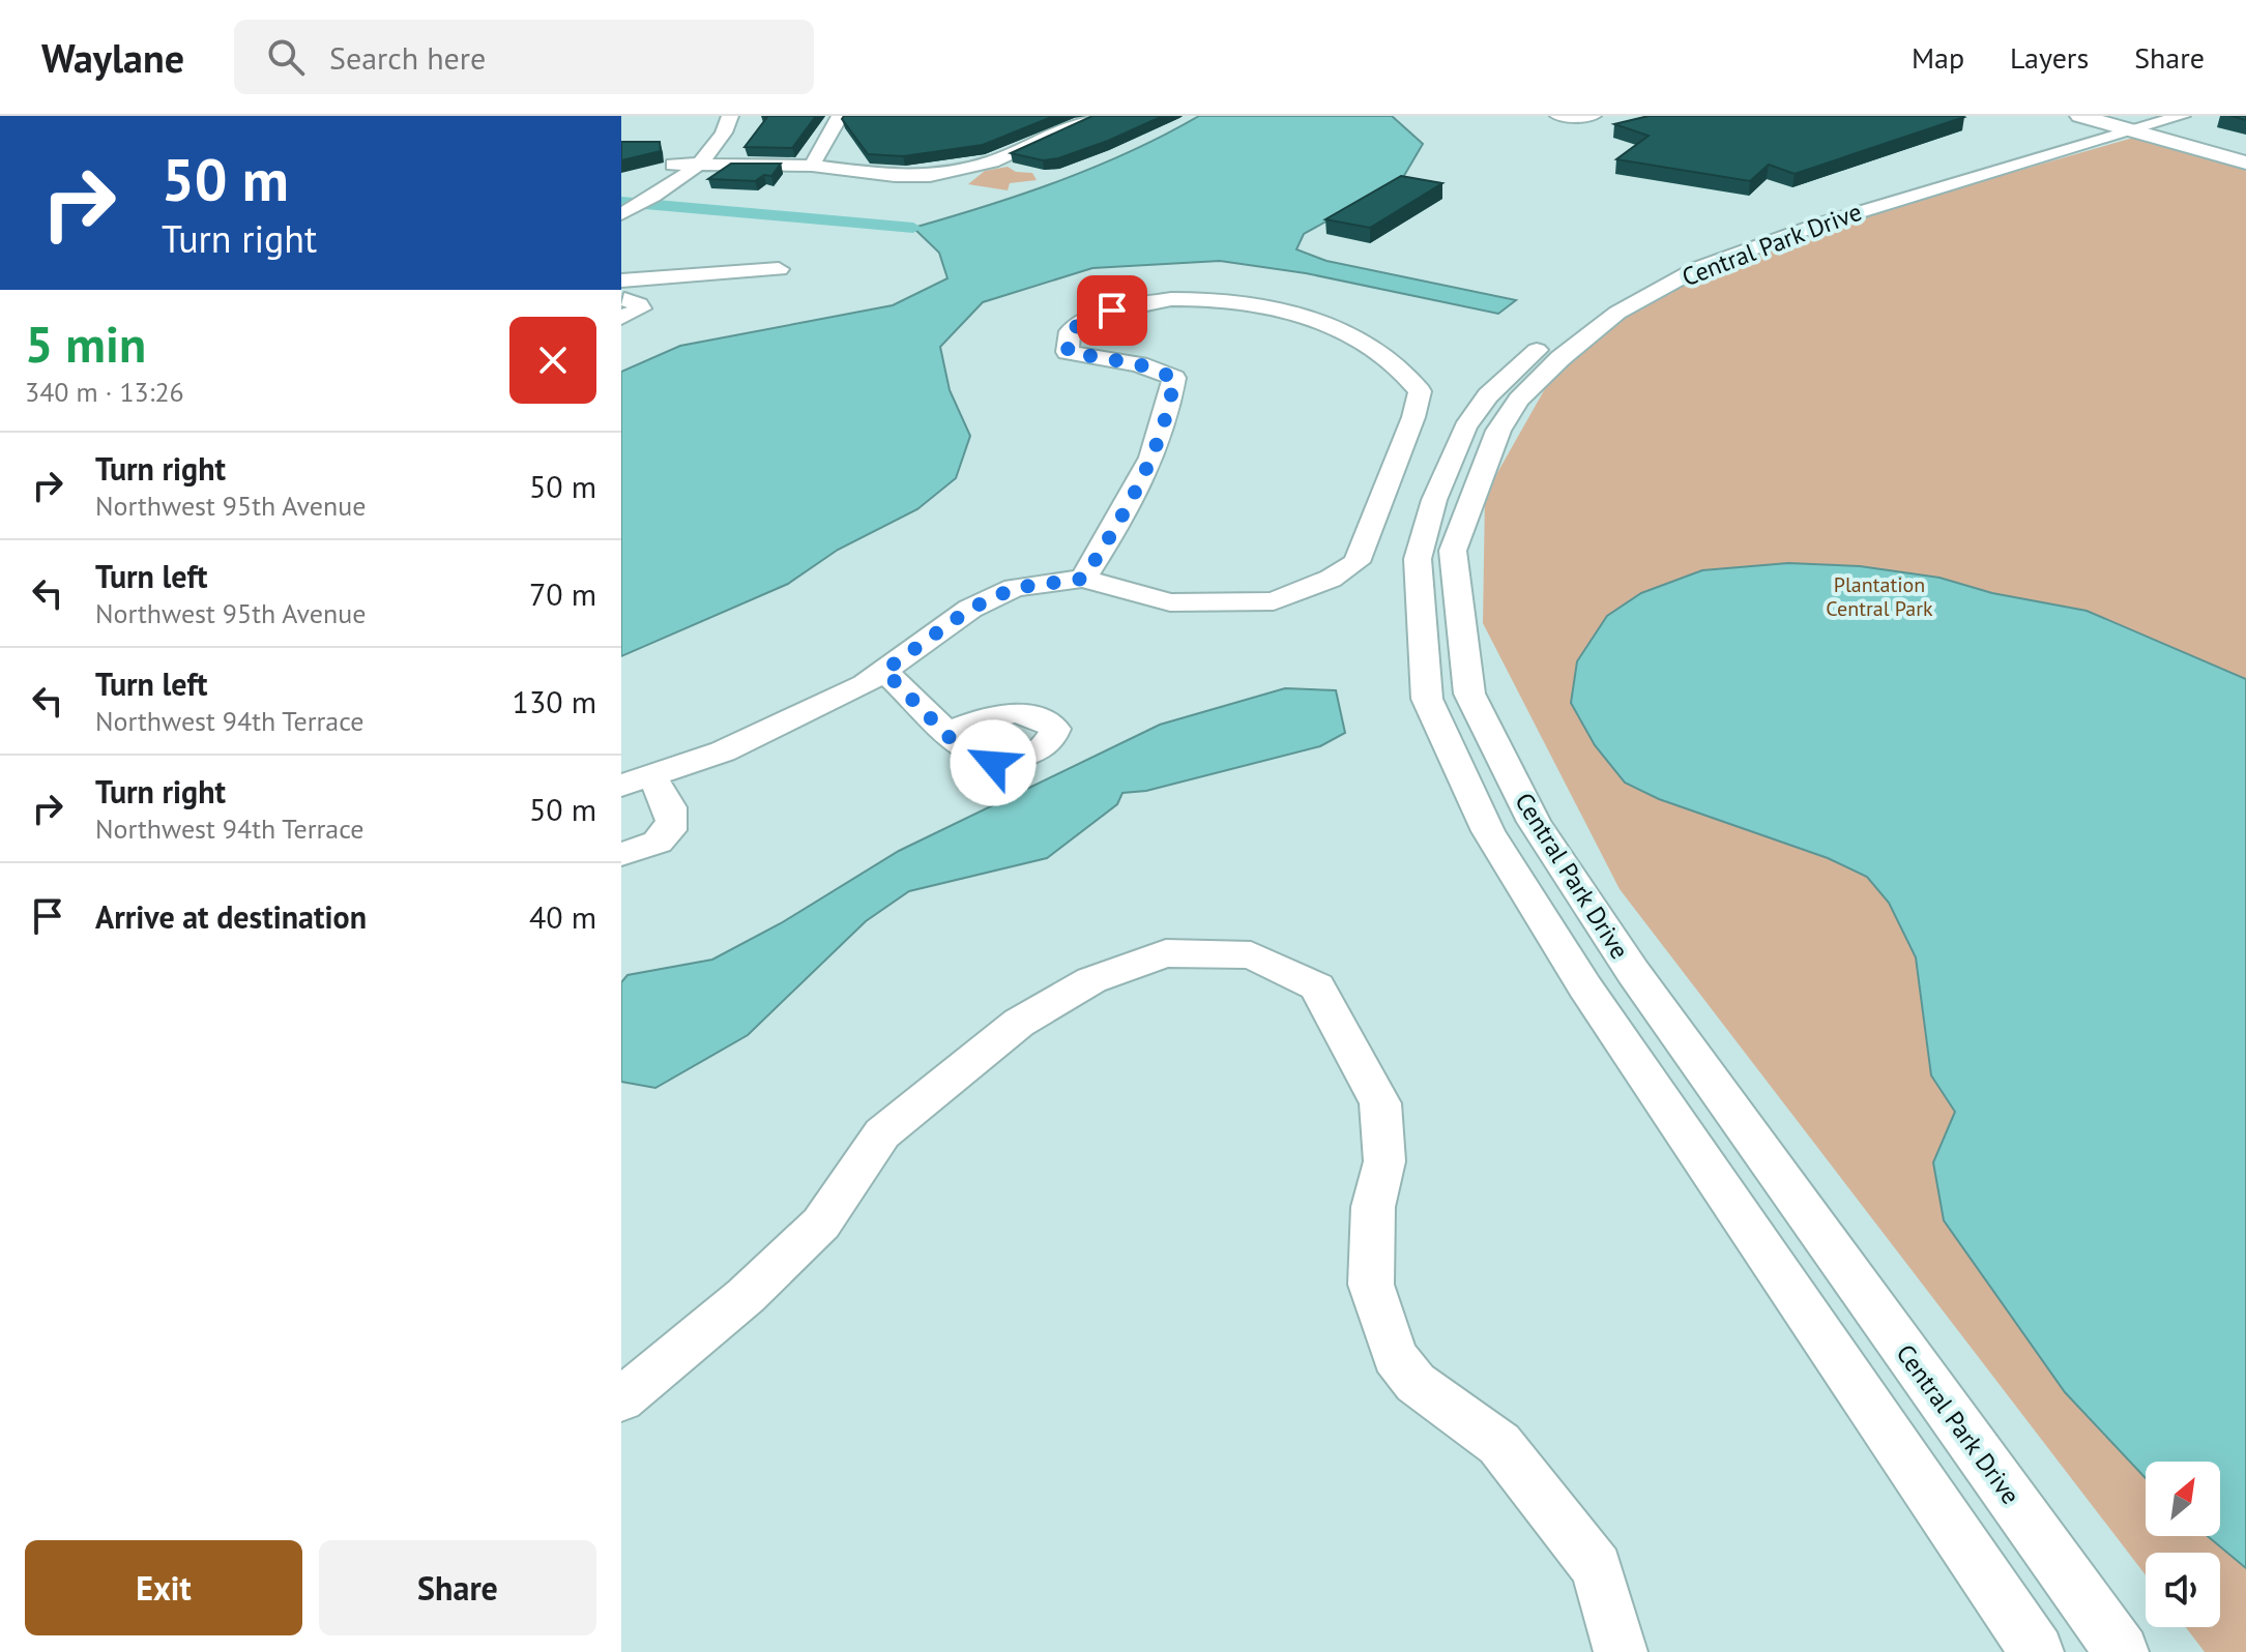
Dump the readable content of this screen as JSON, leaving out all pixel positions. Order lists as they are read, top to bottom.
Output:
{
  "streets": {
    "street": ["Central Park Drive"]
  },
  "parks": ["Plantation Central Park"],
  "north": "top right",
  "page": {
    "header": "Waylane",
    "search": "Search here",
    "nav": ["Map", "Layers", "Share"],
    "turn": ["50 m", "Turn right"],
    "heading": ["5 min", "340 m · 13:26"],
    "list": [
      {
        "name": "Turn right",
        "note": "Northwest 95th Avenue",
        "value": "50 m"
      },
      {
        "name": "Turn left",
        "note": "Northwest 95th Avenue",
        "value": "70 m"
      },
      {
        "name": "Turn left",
        "note": "Northwest 94th Terrace",
        "value": "130 m"
      },
      {
        "name": "Turn right",
        "note": "Northwest 94th Terrace",
        "value": "50 m"
      },
      {
        "name": "Arrive at destination",
        "value": "40 m"
      }
    ],
    "buttons": ["Exit", "Share"]
  }
}
